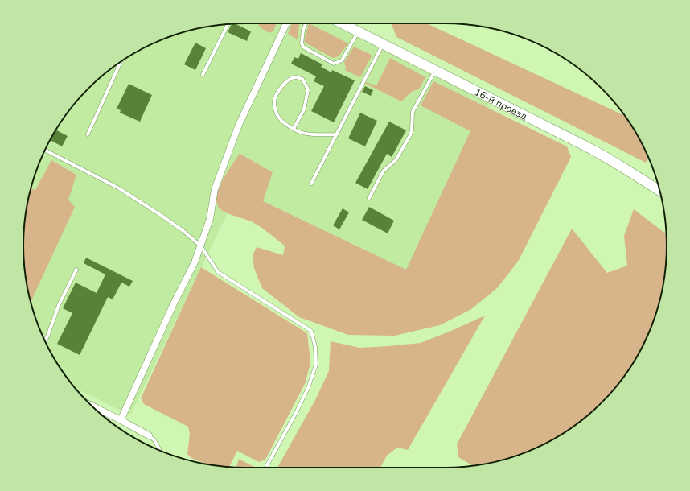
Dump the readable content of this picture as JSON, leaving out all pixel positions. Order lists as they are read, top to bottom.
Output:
{
  "streets": {
    "street": ["16-й проезд"]
  }
}
